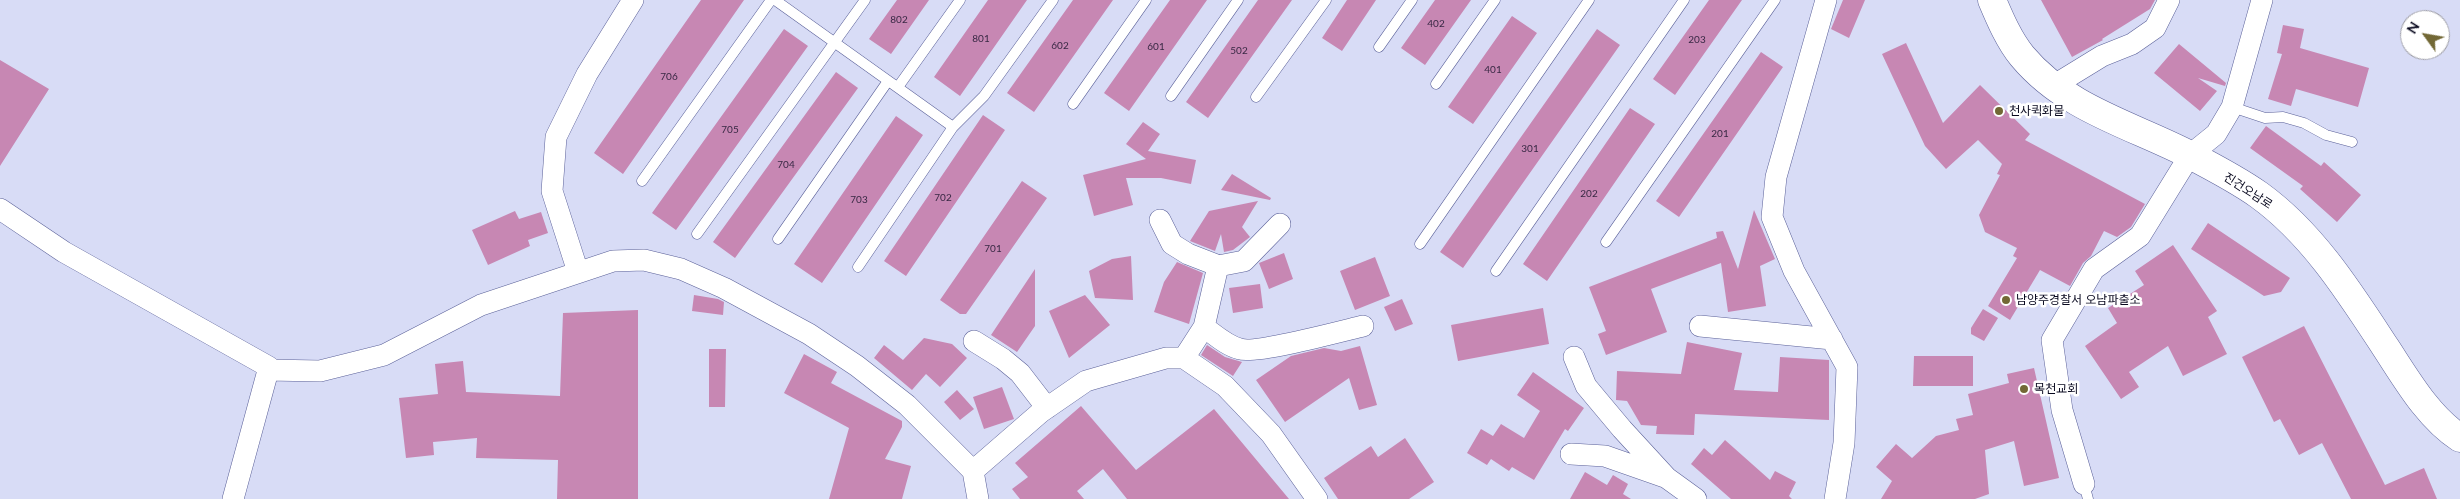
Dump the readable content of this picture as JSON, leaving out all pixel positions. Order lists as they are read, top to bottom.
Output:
{
  "streets": {
    "main road": ["진건오남로"]
  },
  "places": ["천사퀵화물", "남양주경찰서 오남파출소", "목천교회"],
  "house_numbers": [
    "802",
    "402",
    "801",
    "203",
    "602",
    "601",
    "502",
    "401",
    "706",
    "705",
    "201",
    "301",
    "704",
    "202",
    "702",
    "703",
    "701"
  ],
  "north": "top left"
}
